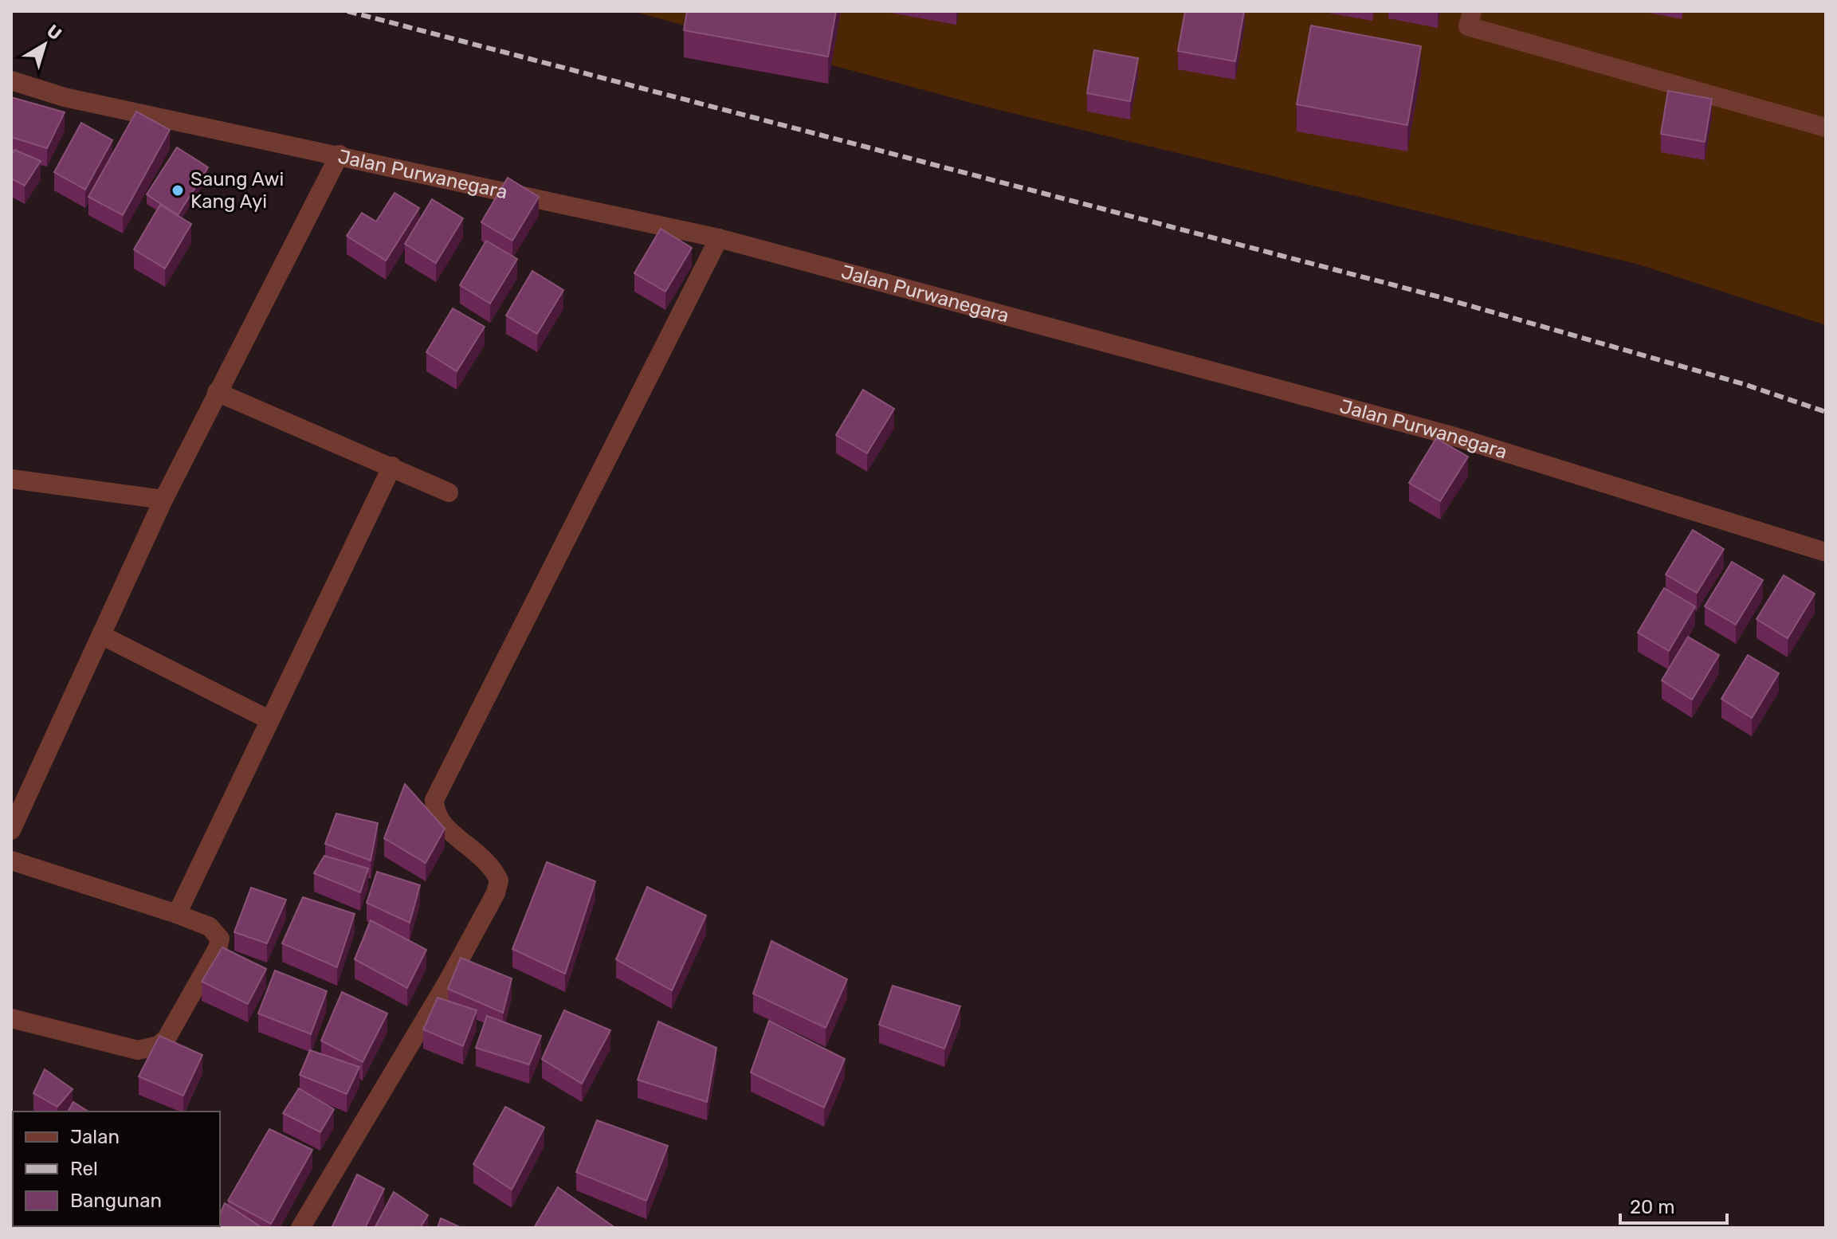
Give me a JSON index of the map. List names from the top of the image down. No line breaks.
{"streets":{"street":["Jalan Purwanegara"]},"places":["Saung Awi Kang Ayi"],"legend":["Jalan","Rel","Bangunan"],"scale_bar":"20 m","north":"top right"}
